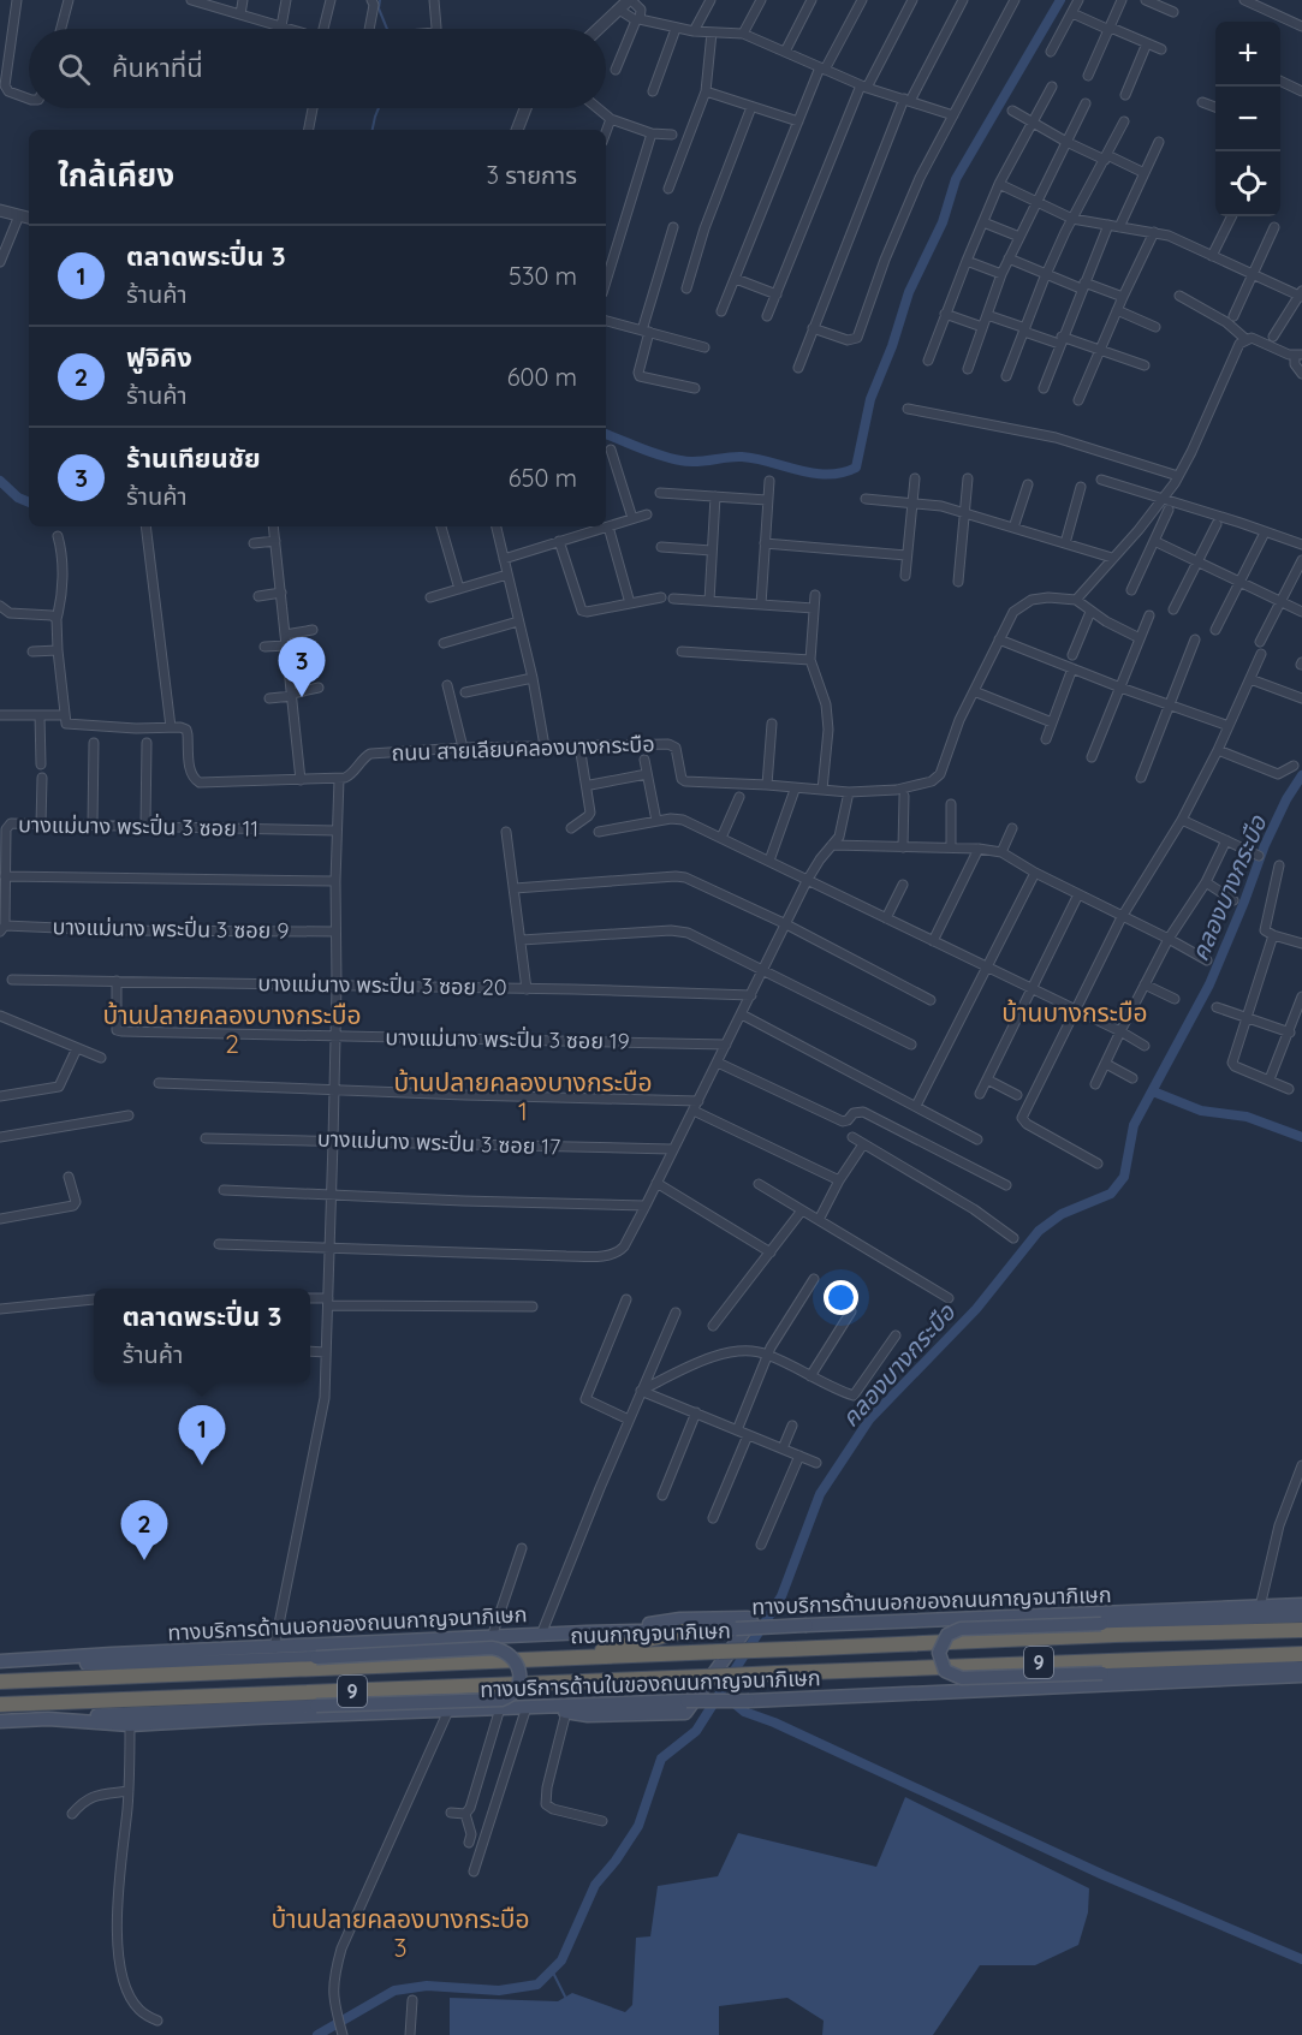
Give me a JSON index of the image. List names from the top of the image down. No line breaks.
{"streets":{"highway":["ถนนกาญจนาภิเษก","9"],"main road":["ทางบริการด้านนอกของถนนกาญจนาภิเษก","ทางบริการด้านในของถนนกาญจนาภิเษก"],"street":["ถนน สายเลียบคลองบางกระบือ","บางแม่นาง พระปิ่น 3 ซอย 11","บางแม่นาง พระปิ่น 3 ซอย 9","บางแม่นาง พระปิ่น 3 ซอย 20","บางแม่นาง พระปิ่น 3 ซอย 19","บางแม่นาง พระปิ่น 3 ซอย 17"]},"crossings":[["บางแม่นาง พระปิ่น 3 ซอย 11","บางแม่นาง พระปิ่น 3 ซอย 9"],["บางแม่นาง พระปิ่น 3 ซอย 20","บางแม่นาง พระปิ่น 3 ซอย 19"]],"districts":["บ้านบางกระบือ","บ้านปลายคลองบางกระบือ 2","บ้านปลายคลองบางกระบือ 1","บ้านปลายคลองบางกระบือ 3"],"water":["คลองบางกระบือ"],"page":{"map_buttons":["+","−"],"search":"ค้นหาที่นี่","heading":["ใกล้เคียง","3 รายการ"],"list":[{"mark":"1","name":"ตลาดพระปิ่น 3","note":"ร้านค้า","value":"530 m"},{"mark":"2","name":"ฟูจิคิง","note":"ร้านค้า","value":"600 m"},{"mark":"3","name":"ร้านเทียนชัย","note":"ร้านค้า","value":"650 m"}],"pins":["3","1","2"],"popup":["ตลาดพระปิ่น 3","ร้านค้า"]}}
